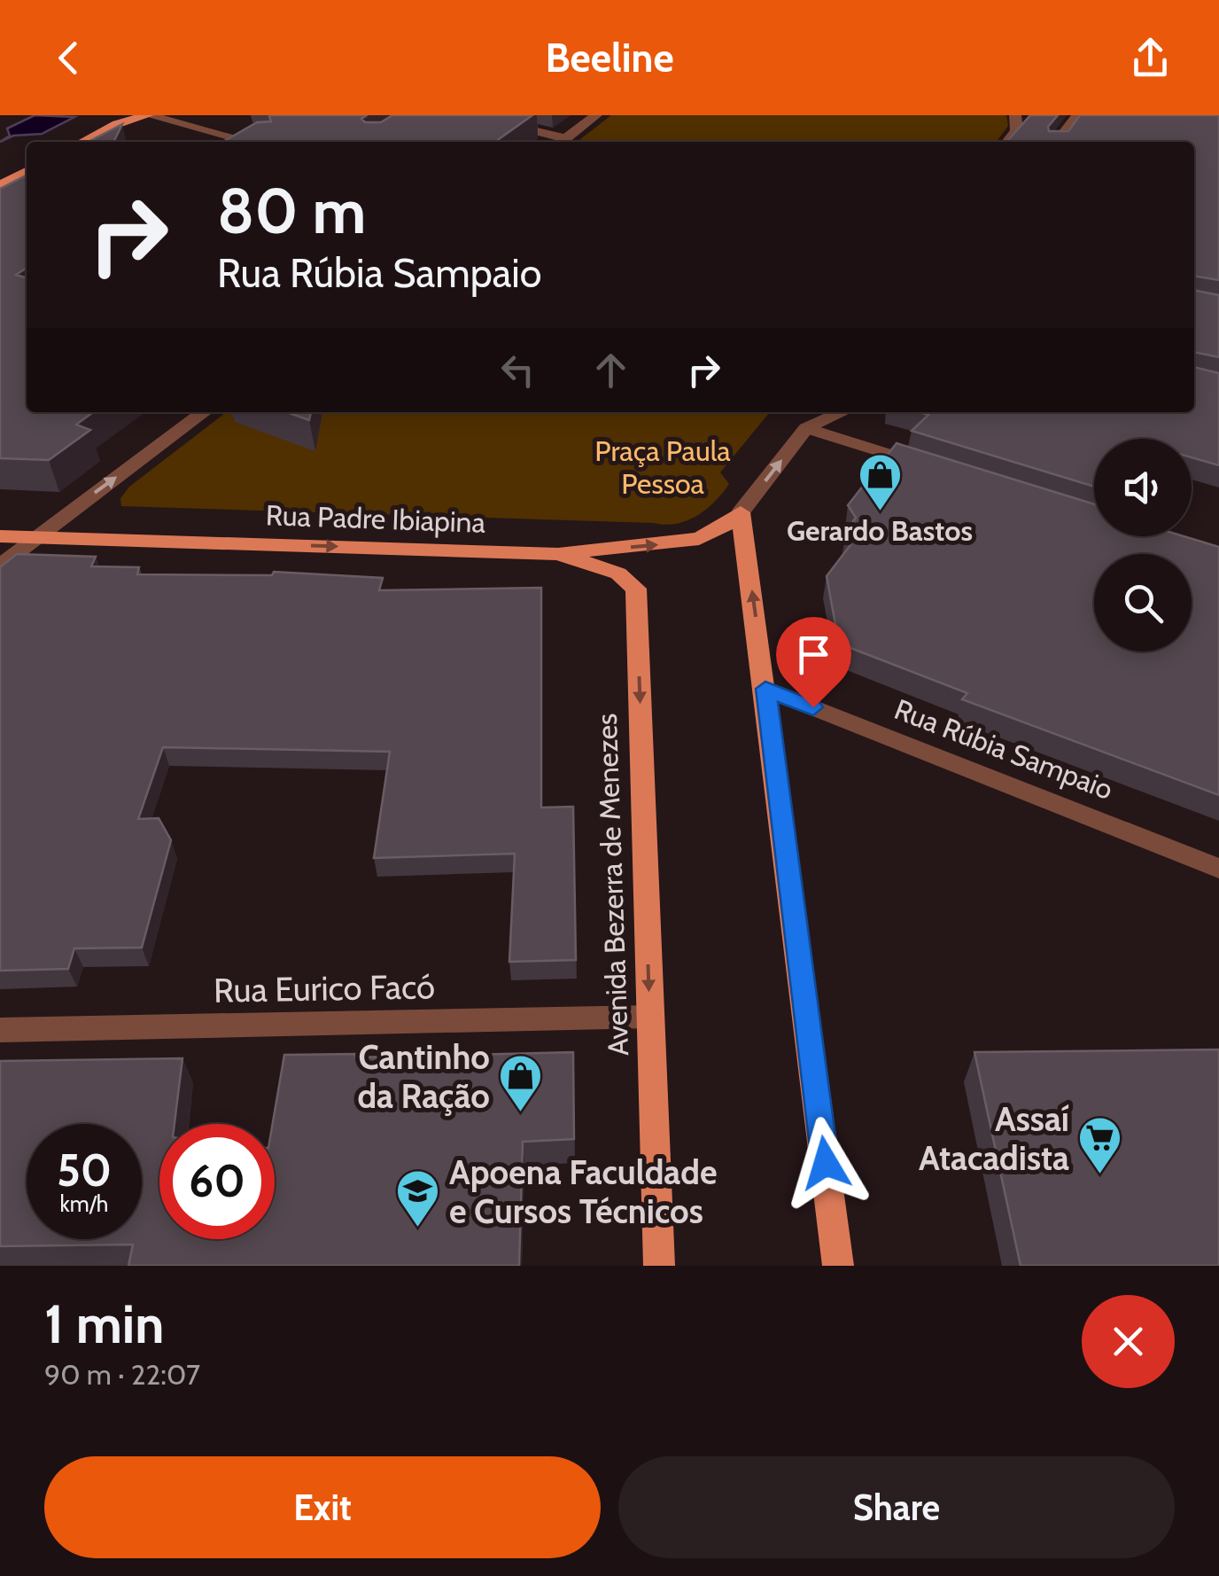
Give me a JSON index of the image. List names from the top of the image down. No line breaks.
{"streets":{"main road":["Rua Padre Ibiapina","Avenida Bezerra de Menezes"],"street":["Rua Rúbia Sampaio","Rua Eurico Facó"]},"crossings":[["Rua Padre Ibiapina","Avenida Bezerra de Menezes"],["Avenida Bezerra de Menezes","Rua Eurico Facó"]],"one_way":["Rua Padre Ibiapina"],"parks":["Praça Paula Pessoa"],"places":{"shop":["Gerardo Bastos","Cantinho da Ração"],"supermarket":["Assaí Atacadista"],"school or university":["Apoena Faculdade e Cursos Técnicos"]},"page":{"header":"Beeline","turn":["80 m","Rua Rúbia Sampaio"],"speed":"50 km/h","limit":"60","heading":["1 min","90 m · 22:07"],"buttons":["Exit","Share"]}}
